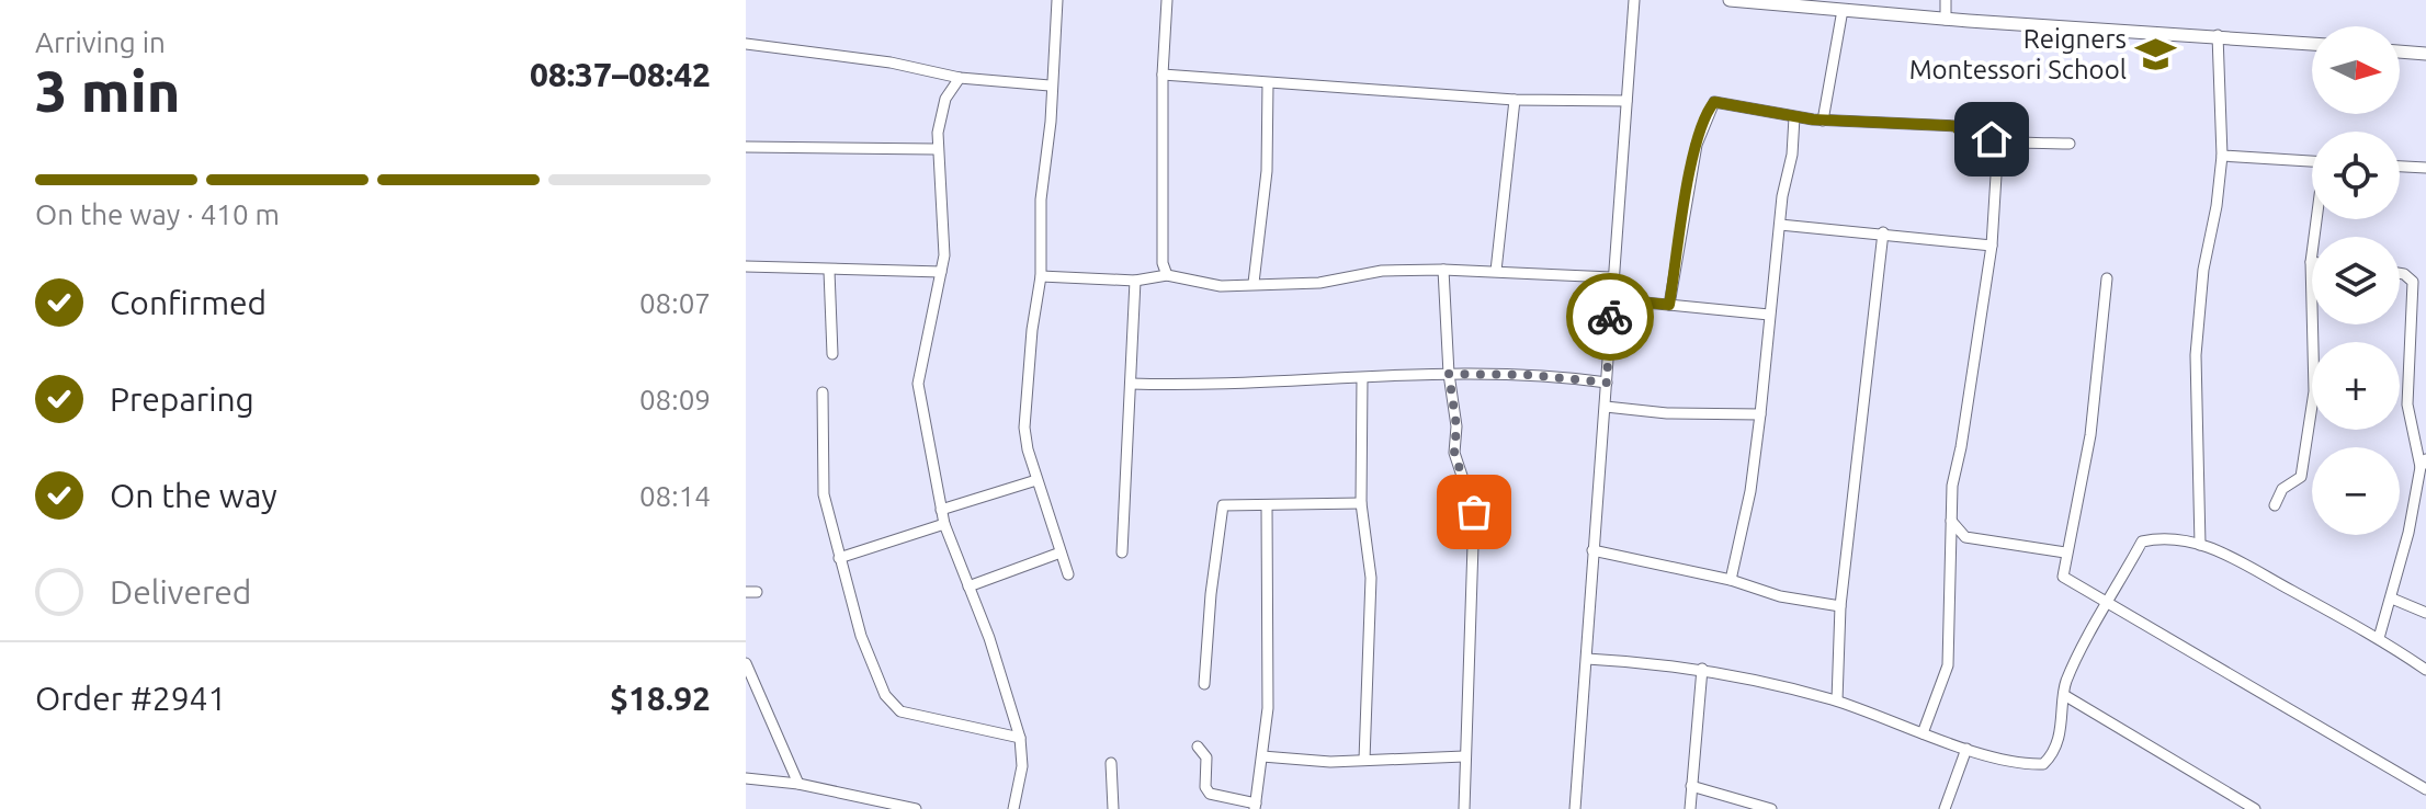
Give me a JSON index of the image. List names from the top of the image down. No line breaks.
{"places":{"school or university":["Reigners Montessori School"]},"north":"right","page":{"heading":["3 min","Arriving in","08:37–08:42"],"panel":["Order #2941","$18.92"],"map_buttons":["+","−"],"bar":"On the way · 410 m","list":[["Confirmed","08:07"],["Preparing","08:09"],["On the way","08:14"],"Delivered"]}}
